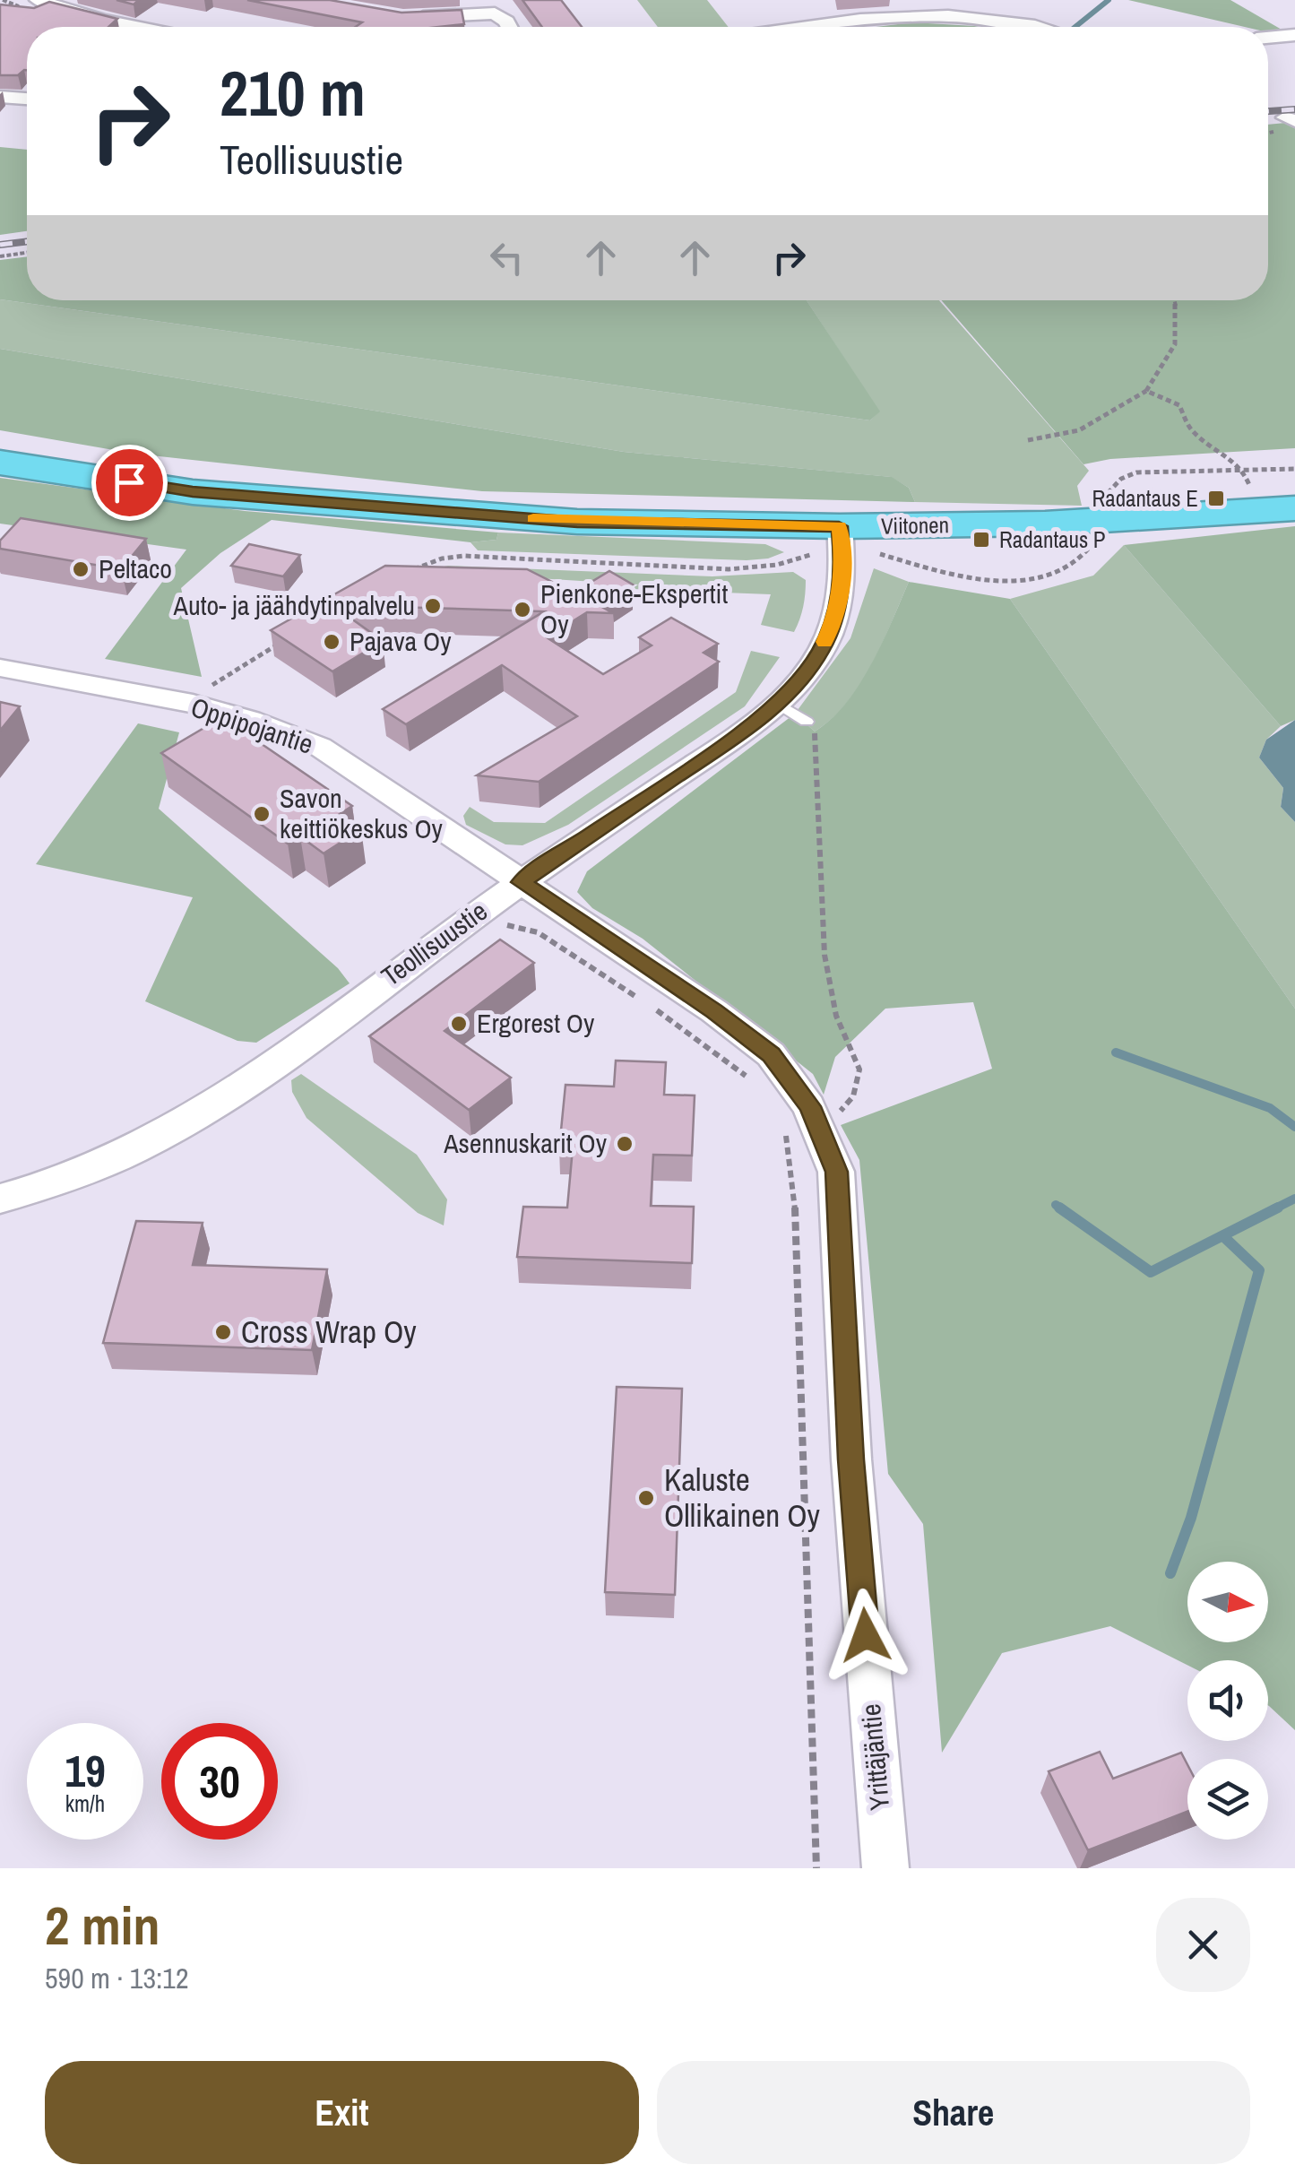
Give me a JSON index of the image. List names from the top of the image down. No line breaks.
{"streets":{"highway":["Viitonen"],"street":["Oppipojantie","Teollisuustie","Yrittäjäntie"]},"crossings":[["Viitonen","Teollisuustie"],["Oppipojantie","Teollisuustie"],["Oppipojantie","Yrittäjäntie"],["Teollisuustie","Yrittäjäntie"]],"places":{"transit":["Radantaus E","Radantaus P"],"other":["Peltaco","Auto- ja jäähdytinpalvelu","Pienkone-Ekspertit Oy","Pajava Oy","Savon keittiökeskus Oy","Ergorest Oy","Asennuskarit Oy","Cross Wrap Oy","Kaluste Ollikainen Oy"]},"north":"right","page":{"turn":["210 m","Teollisuustie"],"speed":"19 km/h","limit":"30","heading":["2 min","590 m · 13:12"],"buttons":["Exit","Share"]}}
